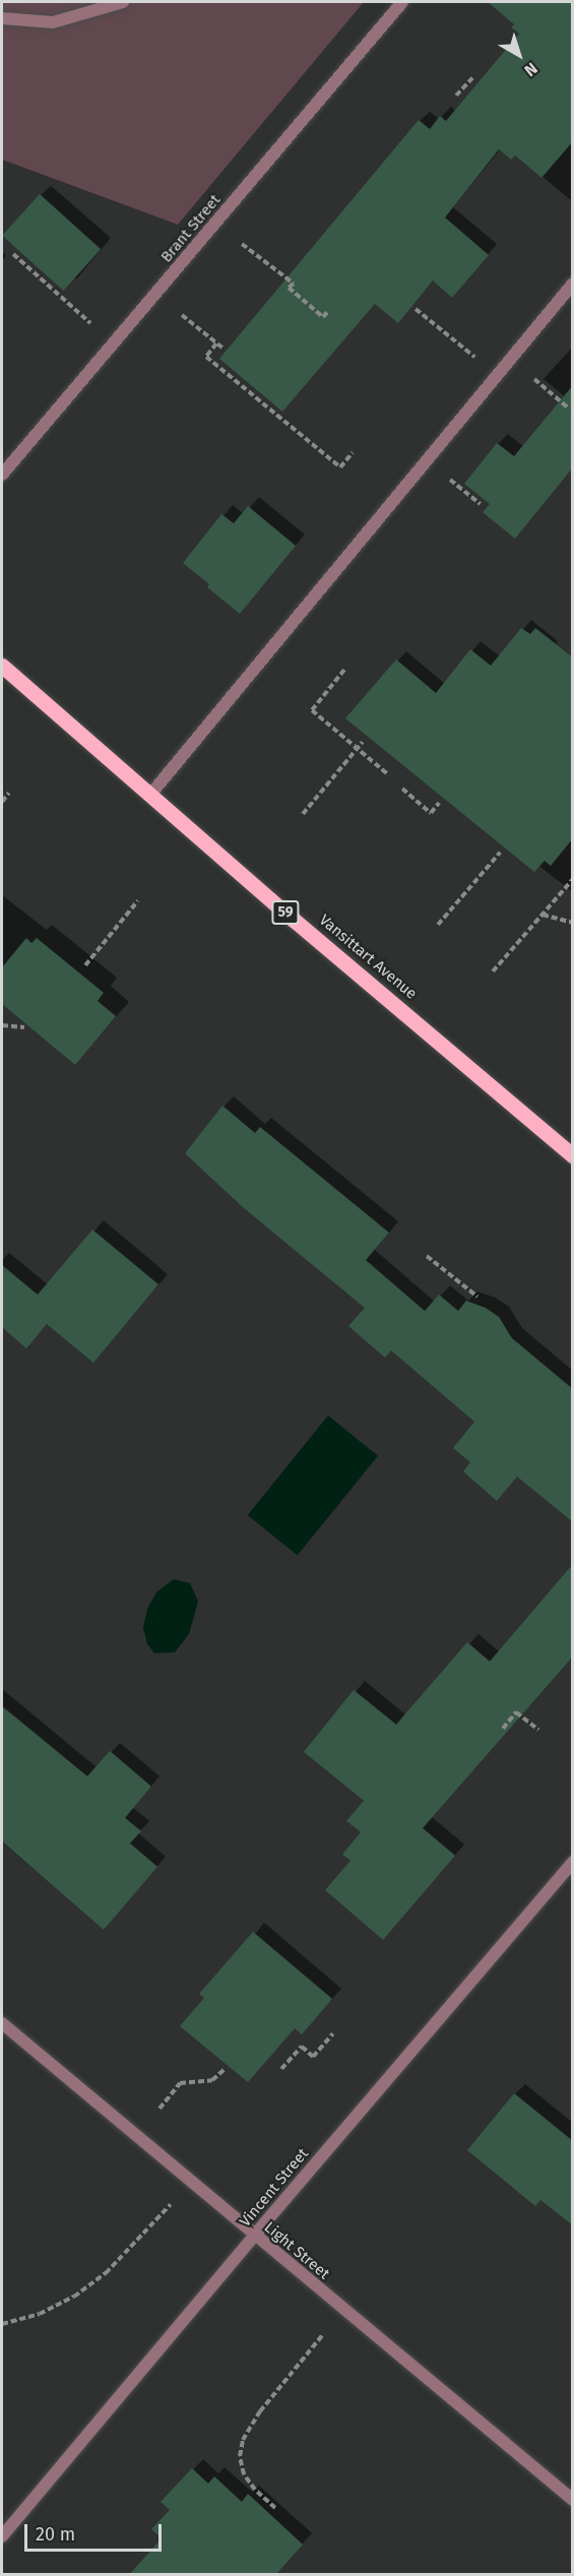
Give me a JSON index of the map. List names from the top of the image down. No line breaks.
{"streets":{"main road":["59","Vansittart Avenue"],"street":["Brant Street","Vincent Street","Light Street"]},"crossings":[["Vincent Street","Light Street"]],"scale_bar":"20 m","north":"bottom right"}
